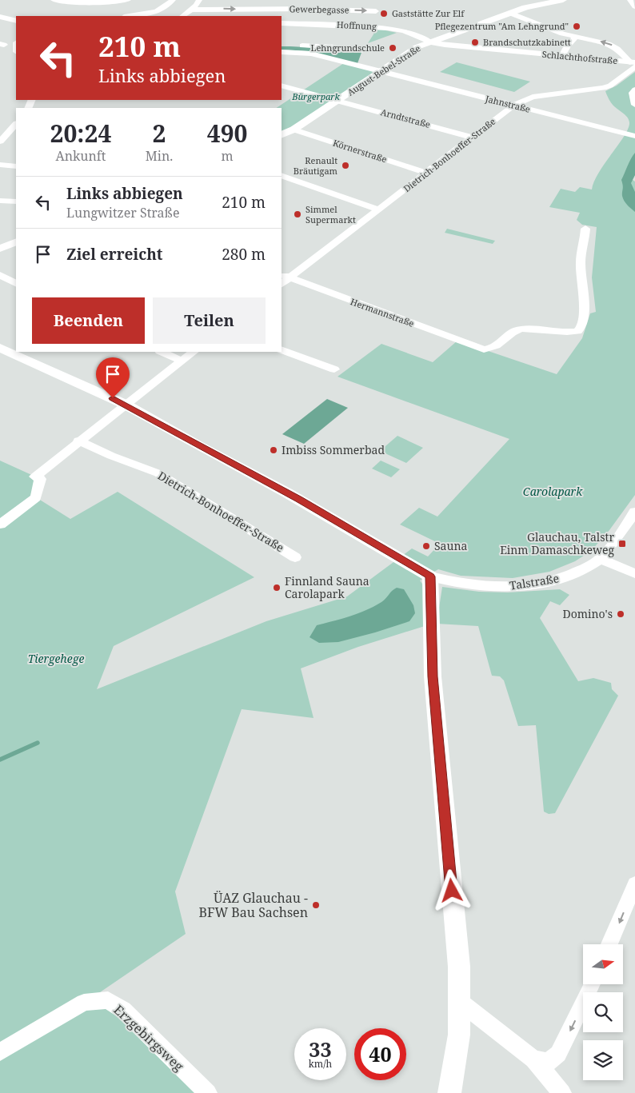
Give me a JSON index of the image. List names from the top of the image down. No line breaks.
{"streets":{"street":["Gewerbegasse","Hoffnung","Schlachthofstraße","August-Bebel-Straße","Jahnstraße","Arndtstraße","Körnerstraße","Dietrich-Bonhoeffer-Straße","Hermannstraße","Talstraße","Erzgebirgsweg"]},"crossings":[["Gewerbegasse","Hoffnung"],["Hoffnung","Schlachthofstraße"],["Hoffnung","August-Bebel-Straße"],["Schlachthofstraße","August-Bebel-Straße"],["Schlachthofstraße","Dietrich-Bonhoeffer-Straße"],["August-Bebel-Straße","Jahnstraße"],["August-Bebel-Straße","Arndtstraße"],["August-Bebel-Straße","Körnerstraße"],["Jahnstraße","Dietrich-Bonhoeffer-Straße"],["Arndtstraße","Dietrich-Bonhoeffer-Straße"],["Körnerstraße","Dietrich-Bonhoeffer-Straße"],["Dietrich-Bonhoeffer-Straße","Hermannstraße"]],"one_way":["Gewerbegasse"],"parks":["Bürgerpark","Carolapark","Tiergehege"],"places":{"other":["Gaststätte Zur Elf","Pflegezentrum \"Am Lehngrund\"","Brandschutzkabinett","Lehngrundschule","Renault Bräutigam","Simmel Supermarkt","Imbiss Sommerbad","Sauna","Finnland Sauna Carolapark","Domino's","ÜAZ Glauchau - BFW Bau Sachsen"],"transit":["Glauchau, Talstr Einm Damaschkeweg"]},"north":"right","page":{"turn":["210 m","Links abbiegen"],"eta":["20:24","Ankunft","2","Min.","490","m"],"list":[{"name":"Links abbiegen","note":"Lungwitzer Straße","value":"210 m"},{"name":"Ziel erreicht","value":"280 m"}],"buttons":["Beenden","Teilen"],"speed":"33 km/h","limit":"40"}}
